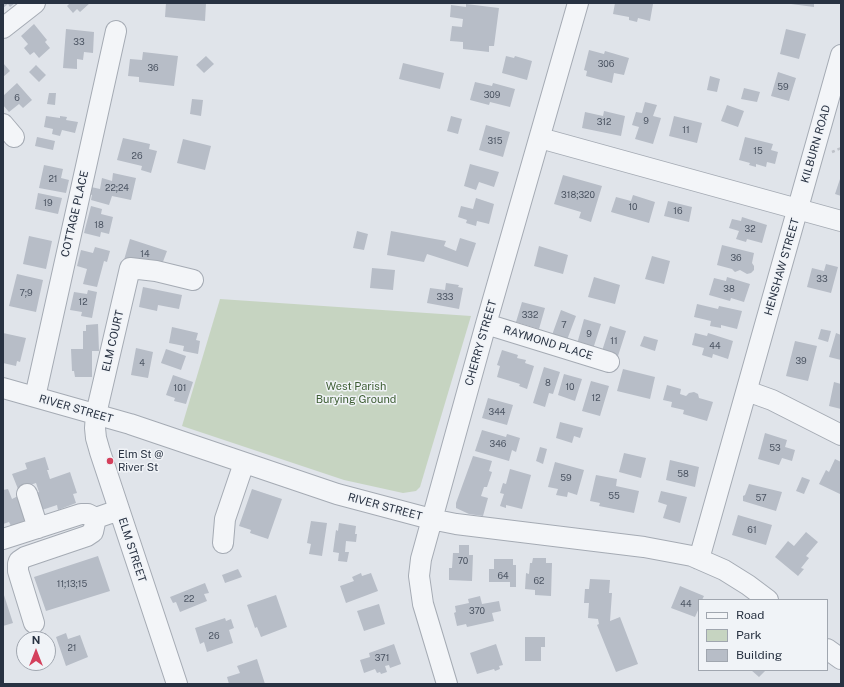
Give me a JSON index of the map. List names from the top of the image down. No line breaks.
{"streets":{"street":["KILBURN ROAD","COTTAGE PLACE","HENSHAW STREET","ELM COURT","CHERRY STREET","RAYMOND PLACE","RIVER STREET","ELM STREET"]},"crossings":[["KILBURN ROAD","HENSHAW STREET"],["COTTAGE PLACE","RIVER STREET"],["HENSHAW STREET","CHERRY STREET"],["HENSHAW STREET","RIVER STREET"],["ELM COURT","RIVER STREET"],["ELM COURT","ELM STREET"],["CHERRY STREET","RAYMOND PLACE"],["CHERRY STREET","RIVER STREET"],["RIVER STREET","ELM STREET"]],"parks":["West Parish Burying Ground"],"places":["Elm St @ River St"],"house_numbers":["33","306","36","59","309","6","9","312","11","315","15","26","21","22;24","318;320","19","10","16","18","32","14","36","33","38","7;9","333","12","332","7","9","11","44","39","4","8","10","101","12","344","346","53","58","59","55","57","61","70","64","62","11;13;15","22","44","370","26","21","371"],"legend":["Road","Park","Building"],"north":"top"}
